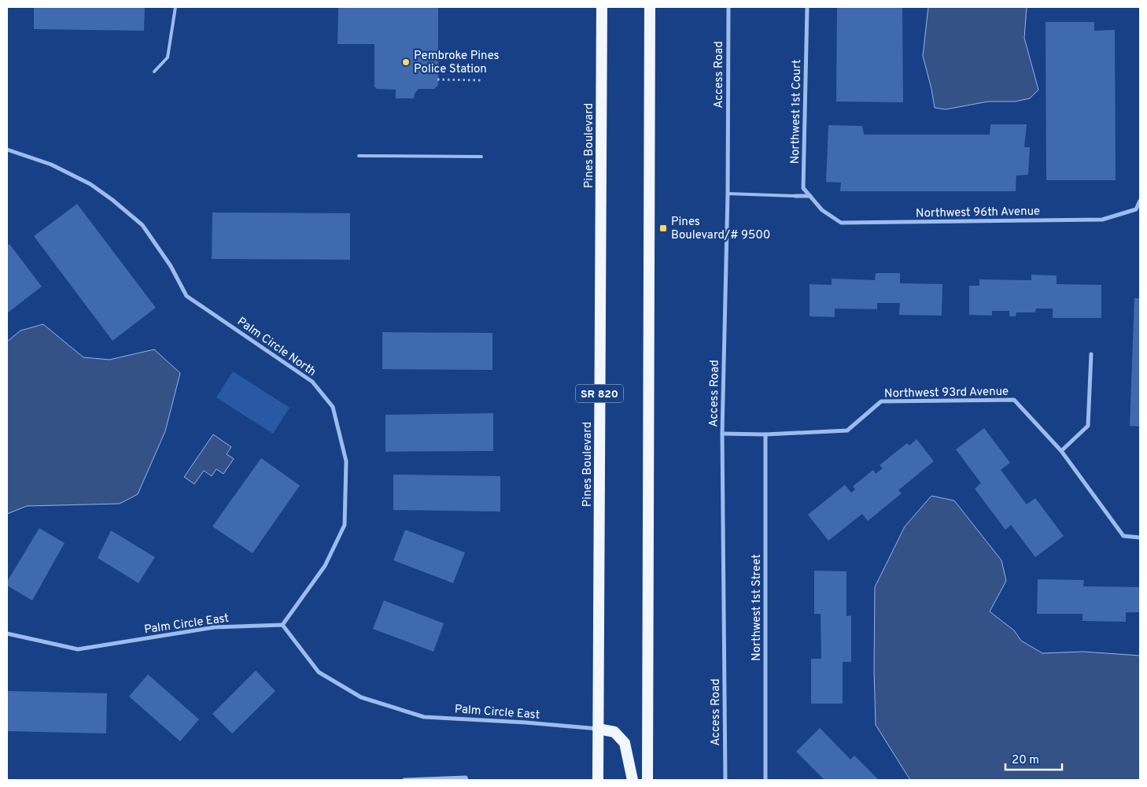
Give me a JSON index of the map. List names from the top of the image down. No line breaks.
{"streets":{"highway":["Pines Boulevard","SR 820"],"street":["Access Road","Northwest 1st Court","Northwest 96th Avenue","Palm Circle North","Northwest 93rd Avenue","Northwest 1st Street","Palm Circle East"]},"crossings":[["Access Road","Northwest 93rd Avenue"],["Northwest 1st Court","Northwest 96th Avenue"],["Pines Boulevard","Palm Circle East"],["Palm Circle North","Palm Circle East"],["Northwest 93rd Avenue","Northwest 1st Street"]],"places":{"other":["Pembroke Pines Police Station"],"transit":["Pines Boulevard/# 9500"]},"scale_bar":"20 m"}
